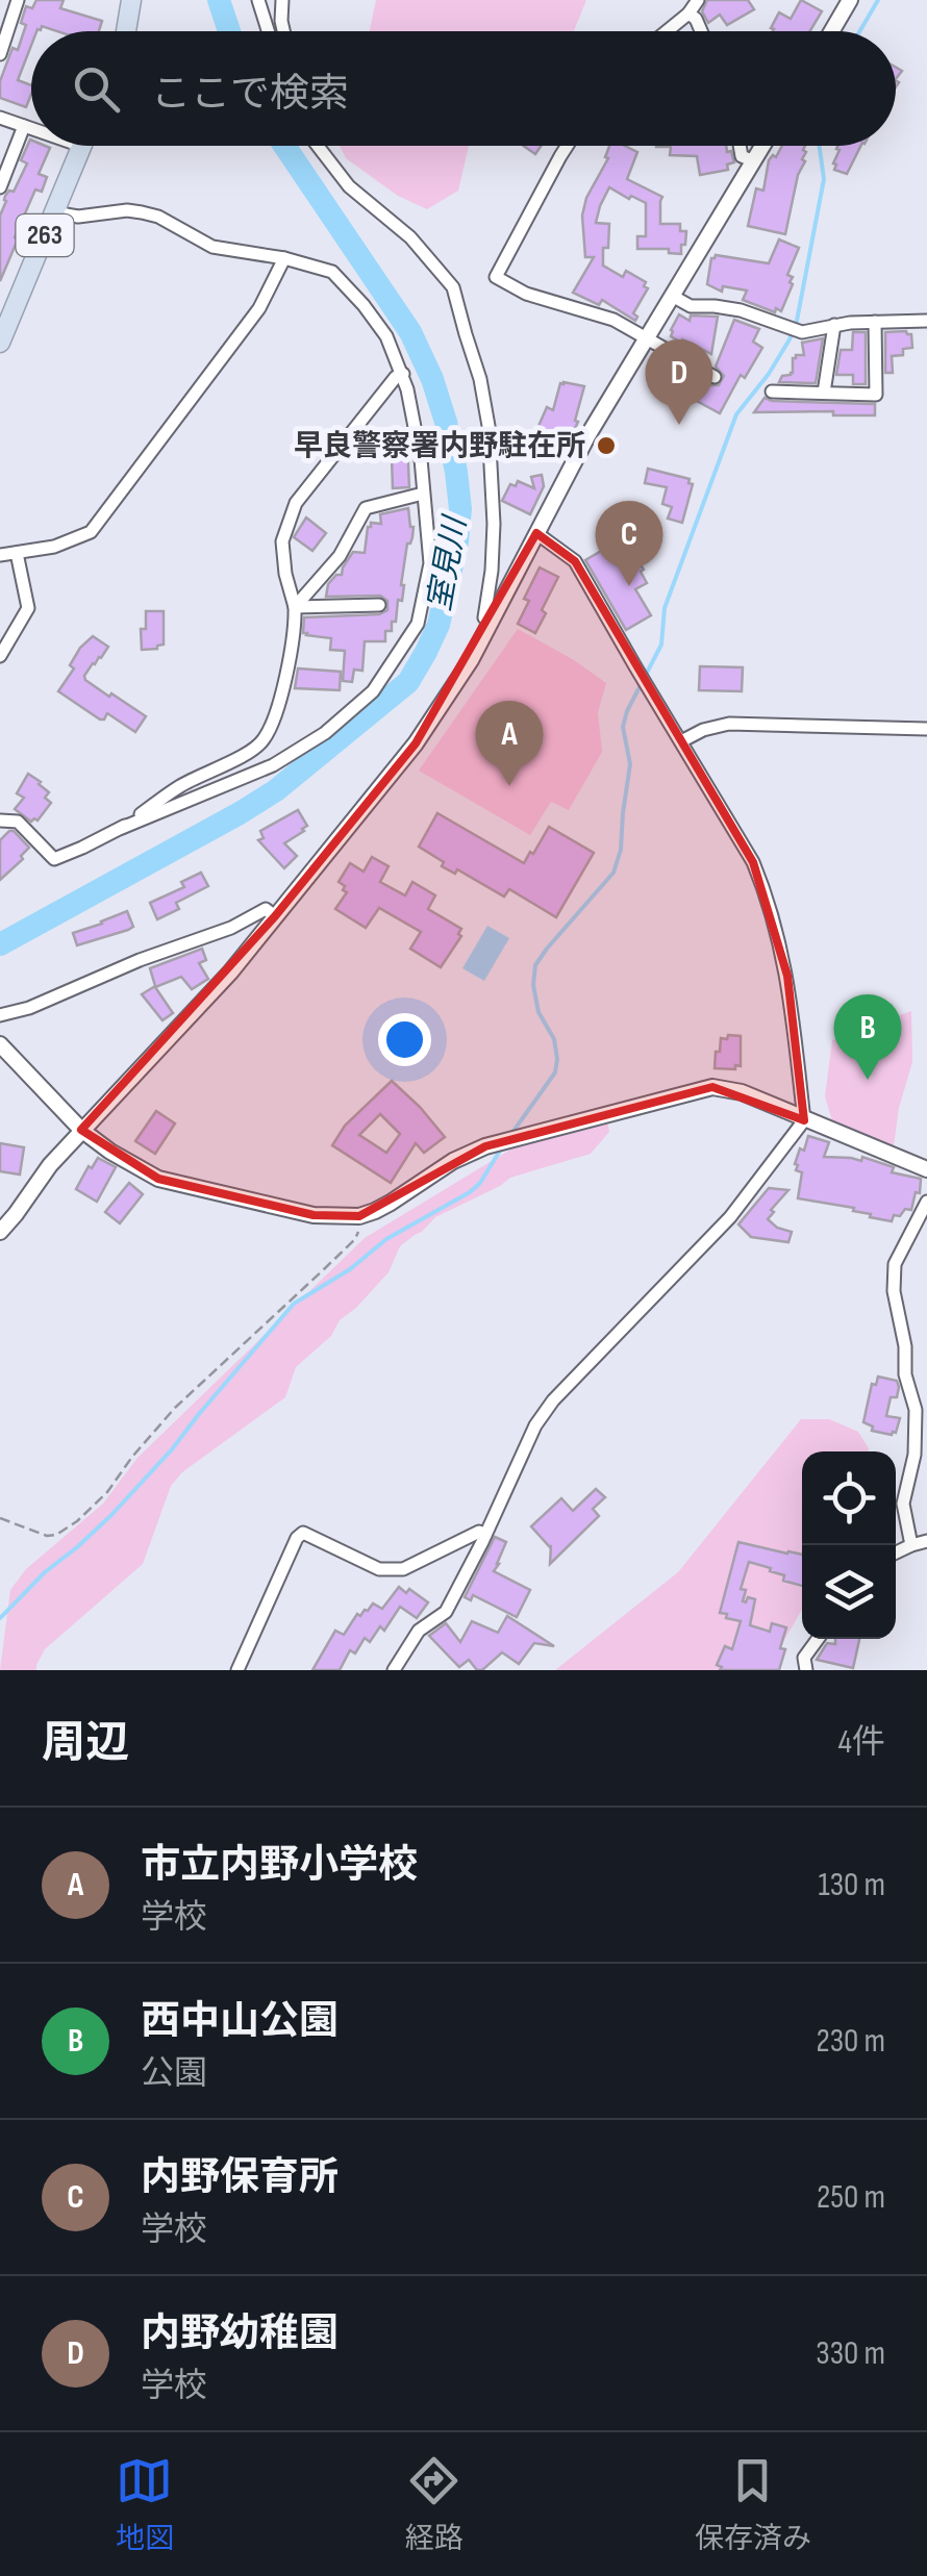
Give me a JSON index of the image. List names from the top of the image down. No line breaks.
{"streets":{"highway":["263"]},"water":["室見川"],"places":["早良警察署内野駐在所"],"page":{"search":"ここで検索","pins":["D","C","A","B"],"heading":["周辺","4件"],"list":[{"mark":"A","name":"市立内野小学校","note":"学校","value":"130 m"},{"mark":"B","name":"西中山公園","note":"公園","value":"230 m"},{"mark":"C","name":"内野保育所","note":"学校","value":"250 m"},{"mark":"D","name":"内野幼稚園","note":"学校","value":"330 m"}],"nav":["地図","経路","保存済み"]}}
